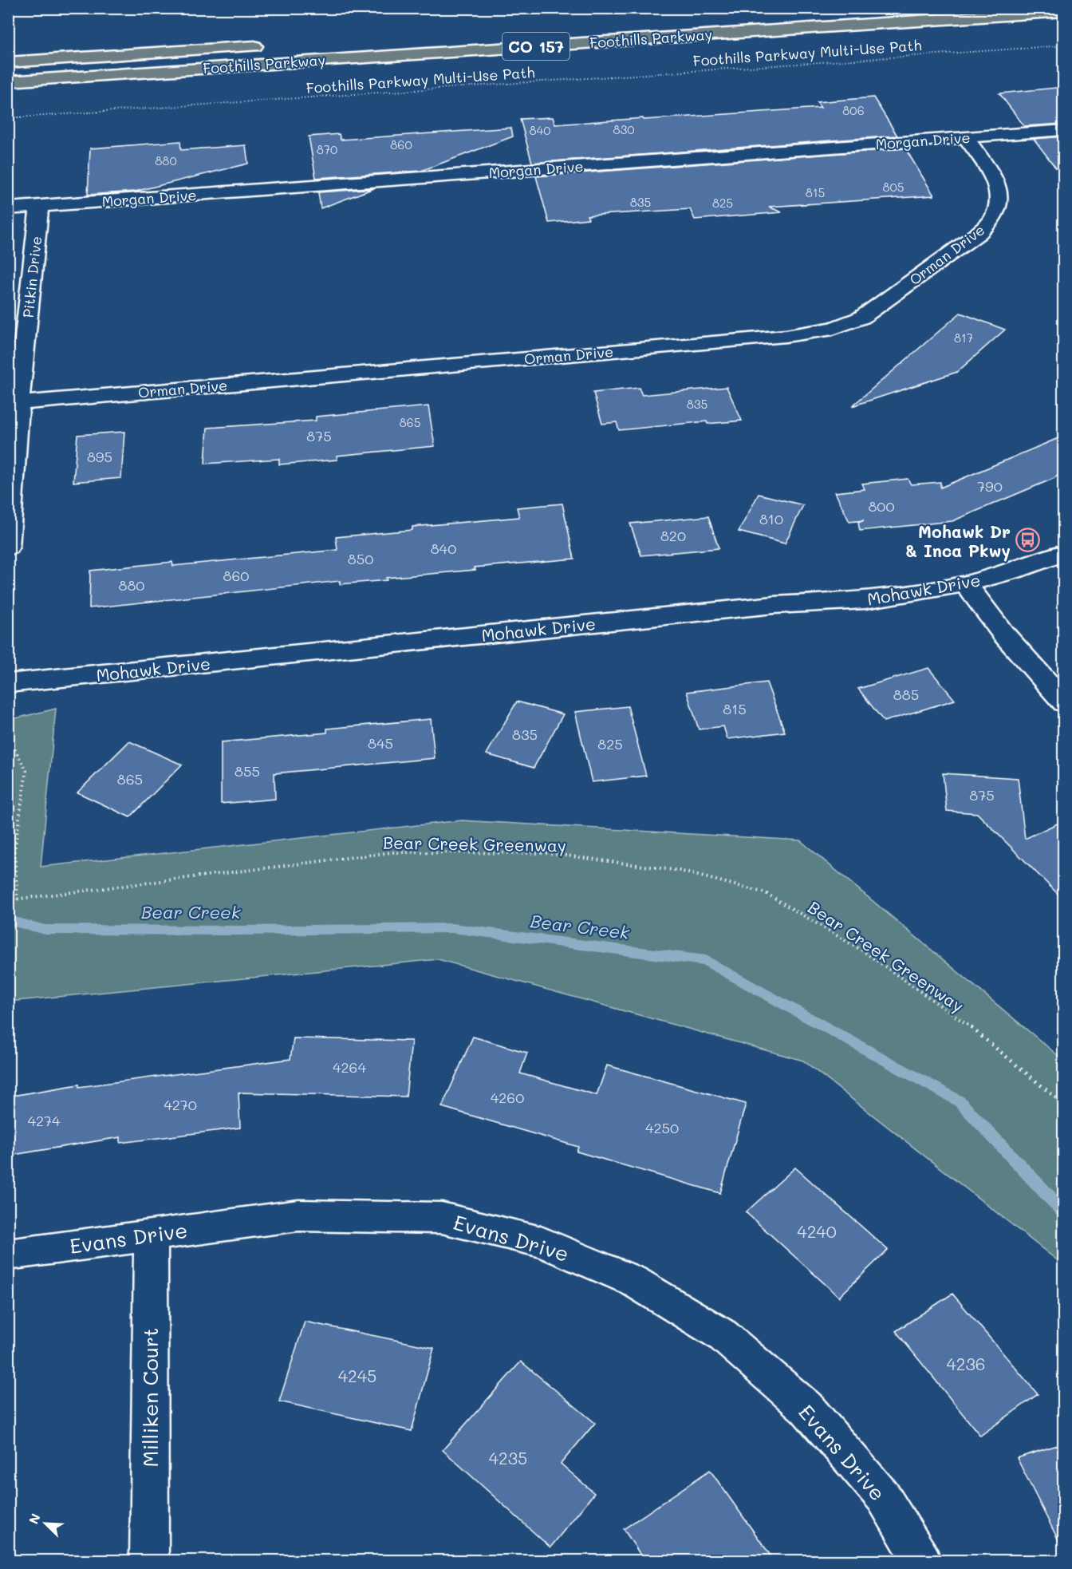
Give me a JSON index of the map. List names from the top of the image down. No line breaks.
{"streets":{"highway":["Foothills Parkway","CO 157"],"street":["Morgan Drive","Orman Drive","Pitkin Drive","Mohawk Drive","Evans Drive","Milliken Court"],"path":["Foothills Parkway Multi-Use Path","Bear Creek Greenway"]},"crossings":[["Morgan Drive","Orman Drive"],["Morgan Drive","Pitkin Drive"],["Orman Drive","Pitkin Drive"],["Evans Drive","Milliken Court"]],"water":["Bear Creek"],"places":{"bus stop":["Mohawk Dr & Inca Pkwy"]},"house_numbers":["806","830","840","860","870","880","805","815","835","825","817","835","865","875","895","790","800","810","820","840","850","860","880","885","815","835","845","825","855","865","875","4264","4260","4270","4274","4250","4240","4236","4245","4235"],"north":"top left"}
